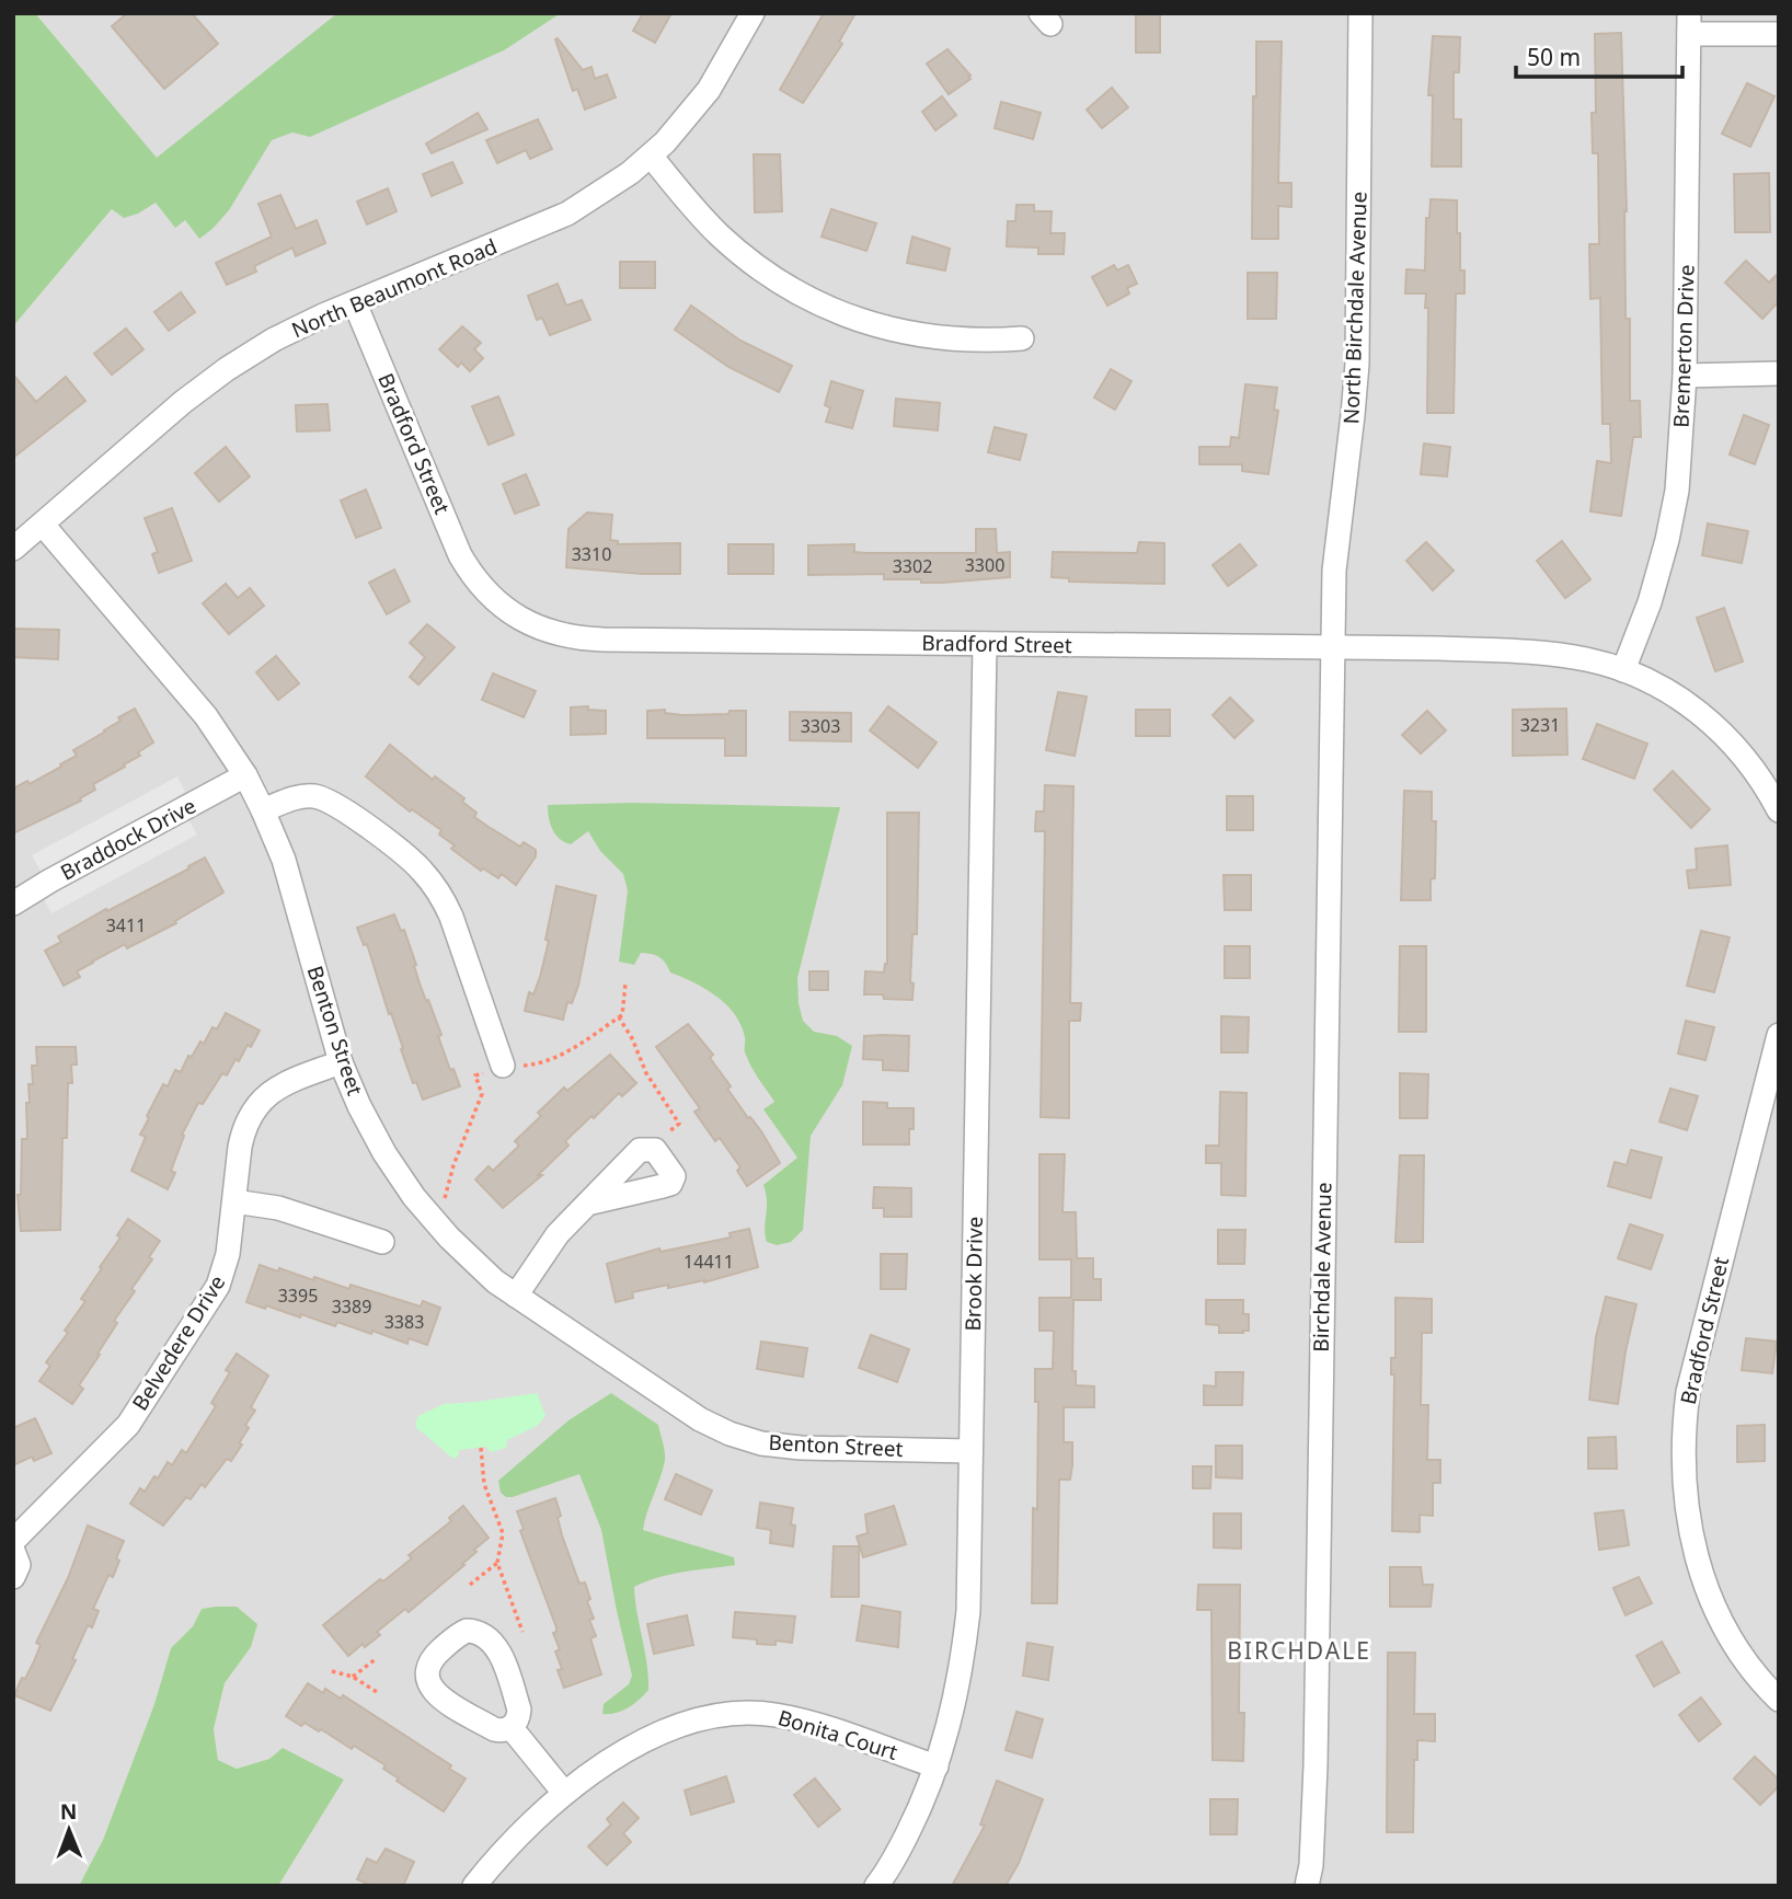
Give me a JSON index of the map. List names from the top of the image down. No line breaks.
{"streets":{"street":["North Beaumont Road","North Birchdale Avenue","Bremerton Drive","Bradford Street","Braddock Drive","Benton Street","Birchdale Avenue","Brook Drive","Belvedere Drive","Bonita Court"]},"crossings":[["North Beaumont Road","Bradford Street"],["North Beaumont Road","Benton Street"],["North Birchdale Avenue","Bradford Street"],["North Birchdale Avenue","Birchdale Avenue"],["Bremerton Drive","Bradford Street"],["Bradford Street","Birchdale Avenue"],["Bradford Street","Brook Drive"],["Braddock Drive","Benton Street"],["Benton Street","Brook Drive"],["Benton Street","Belvedere Drive"],["Brook Drive","Bonita Court"]],"districts":["BIRCHDALE"],"house_numbers":["3310","3300","3302","3231","3303","3411","14411","3395","3389","3383"],"scale_bar":"50 m","north":"top"}
